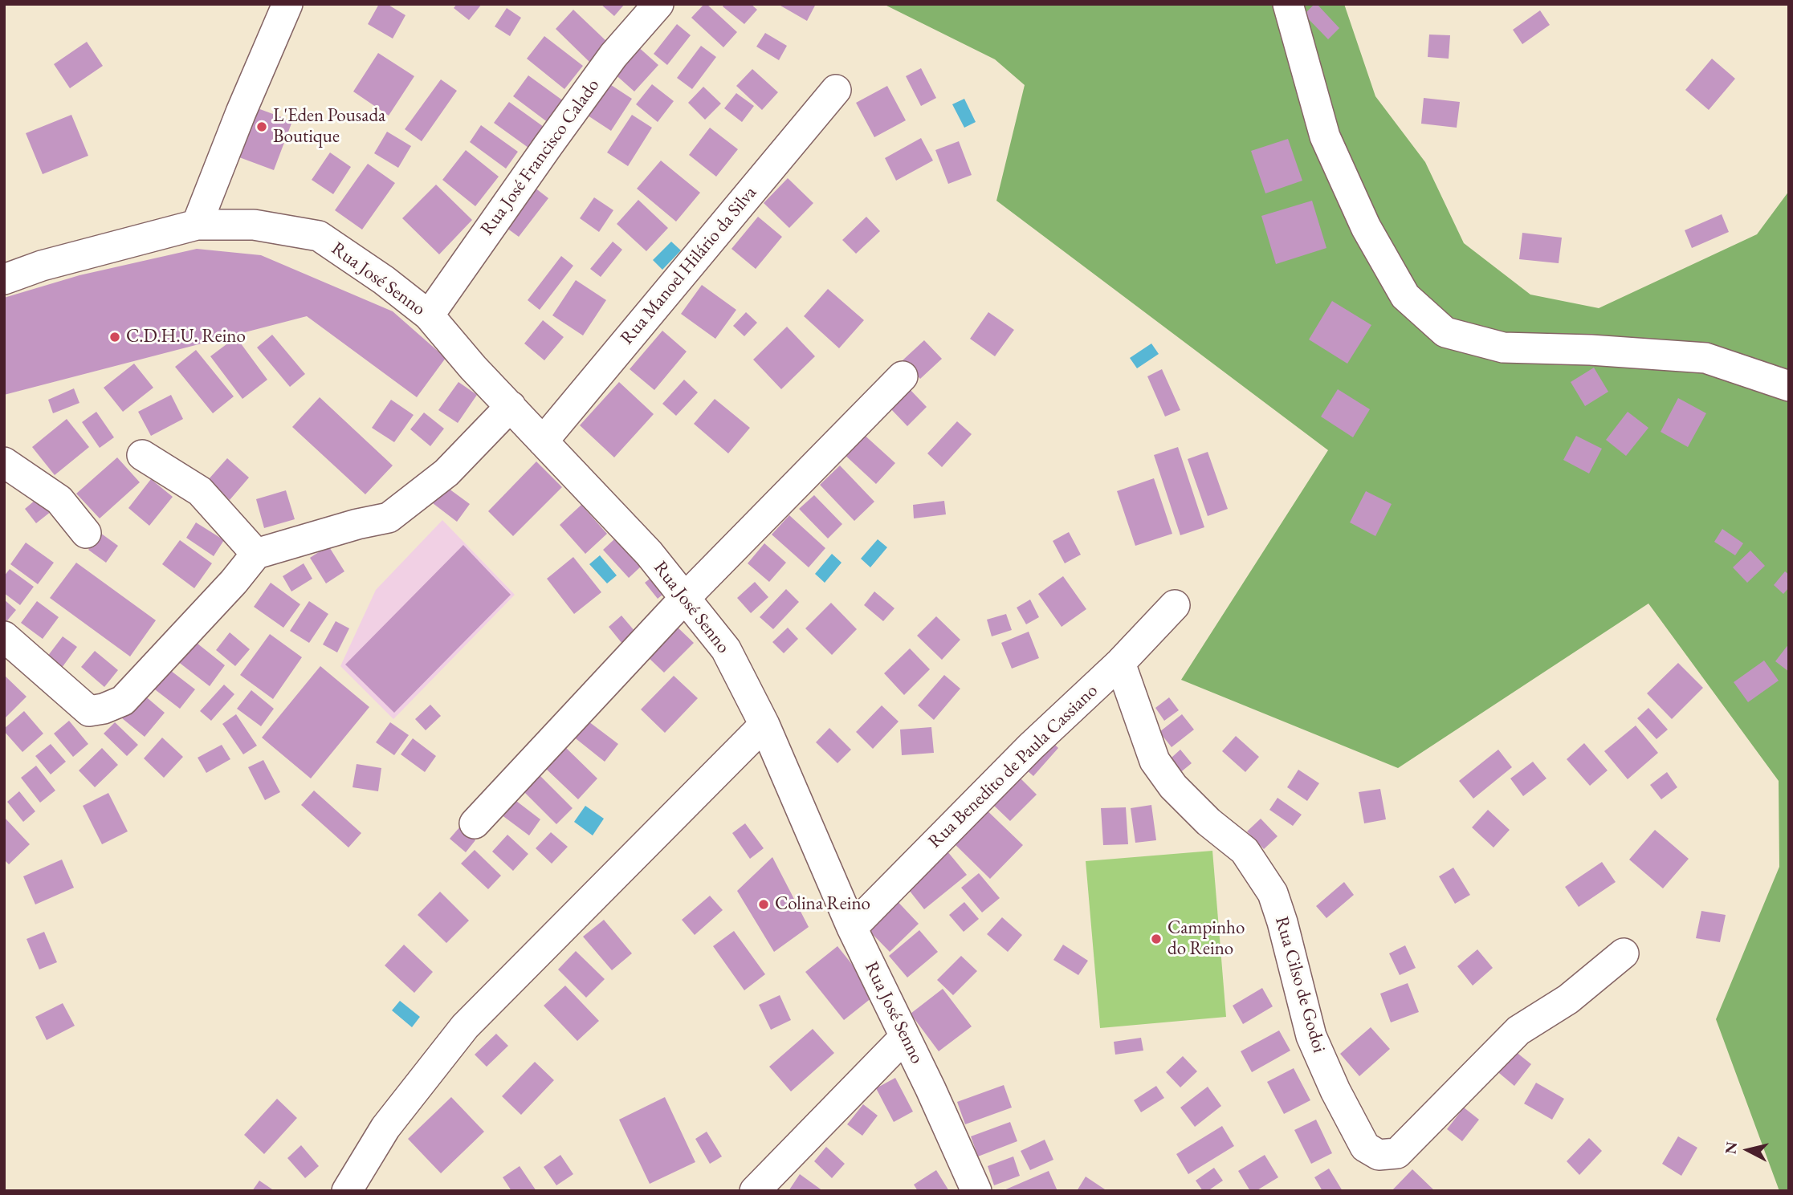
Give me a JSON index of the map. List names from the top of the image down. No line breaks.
{"streets":{"street":["Rua José Francisco Calado","Rua Manoel Hilário da Silva","Rua José Senno","Rua Benedito de Paula Cassiano","Rua Cilso de Godoi"]},"crossings":[["Rua José Francisco Calado","Rua José Senno"],["Rua Manoel Hilário da Silva","Rua José Senno"],["Rua José Senno","Rua Benedito de Paula Cassiano"],["Rua Benedito de Paula Cassiano","Rua Cilso de Godoi"]],"places":["L'Eden Pousada Boutique","C.D.H.U. Reino","Colina Reino","Campinho do Reino"],"north":"left"}
